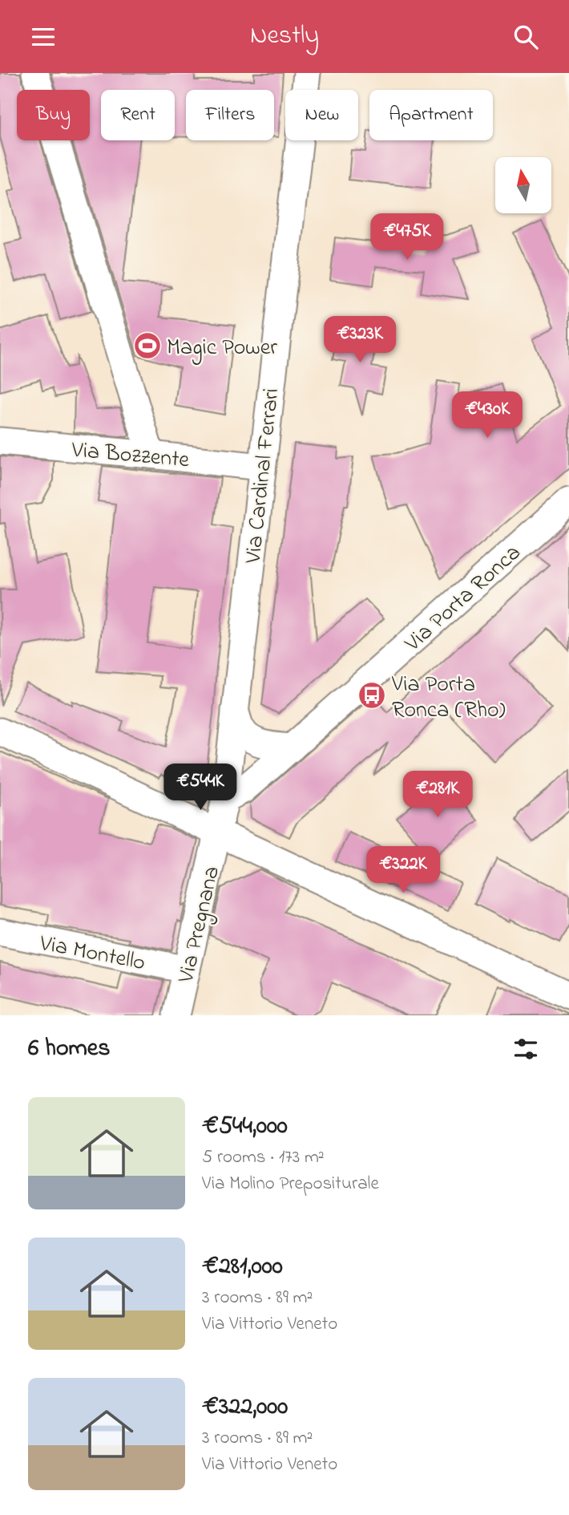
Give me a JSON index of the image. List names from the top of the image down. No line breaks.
{"streets":{"street":["Via Bozzente","Via Cardinal Ferrari","Via Porta Ronca","Via Pregnana","Via Montello"]},"crossings":[["Via Bozzente","Via Cardinal Ferrari"],["Via Cardinal Ferrari","Via Porta Ronca"],["Via Cardinal Ferrari","Via Pregnana"],["Via Pregnana","Via Montello"]],"places":{"sports":["Magic Power"],"bus stop":["Via Porta Ronca (Rho)"]},"north":"top","page":{"header":"Nestly","chip":["Buy","Rent","Filters","New","Apartment"],"price":["€475K","€323K","€430K","€544K","€281K","€322K"],"heading":"6 homes","list":[{"name":"€544,000","note":"5 rooms · 173 m² · Via Molino Prepositurale"},{"name":"€281,000","note":"3 rooms · 89 m² · Via Vittorio Veneto"},{"name":"€322,000","note":"3 rooms · 89 m² · Via Vittorio Veneto"}]}}
